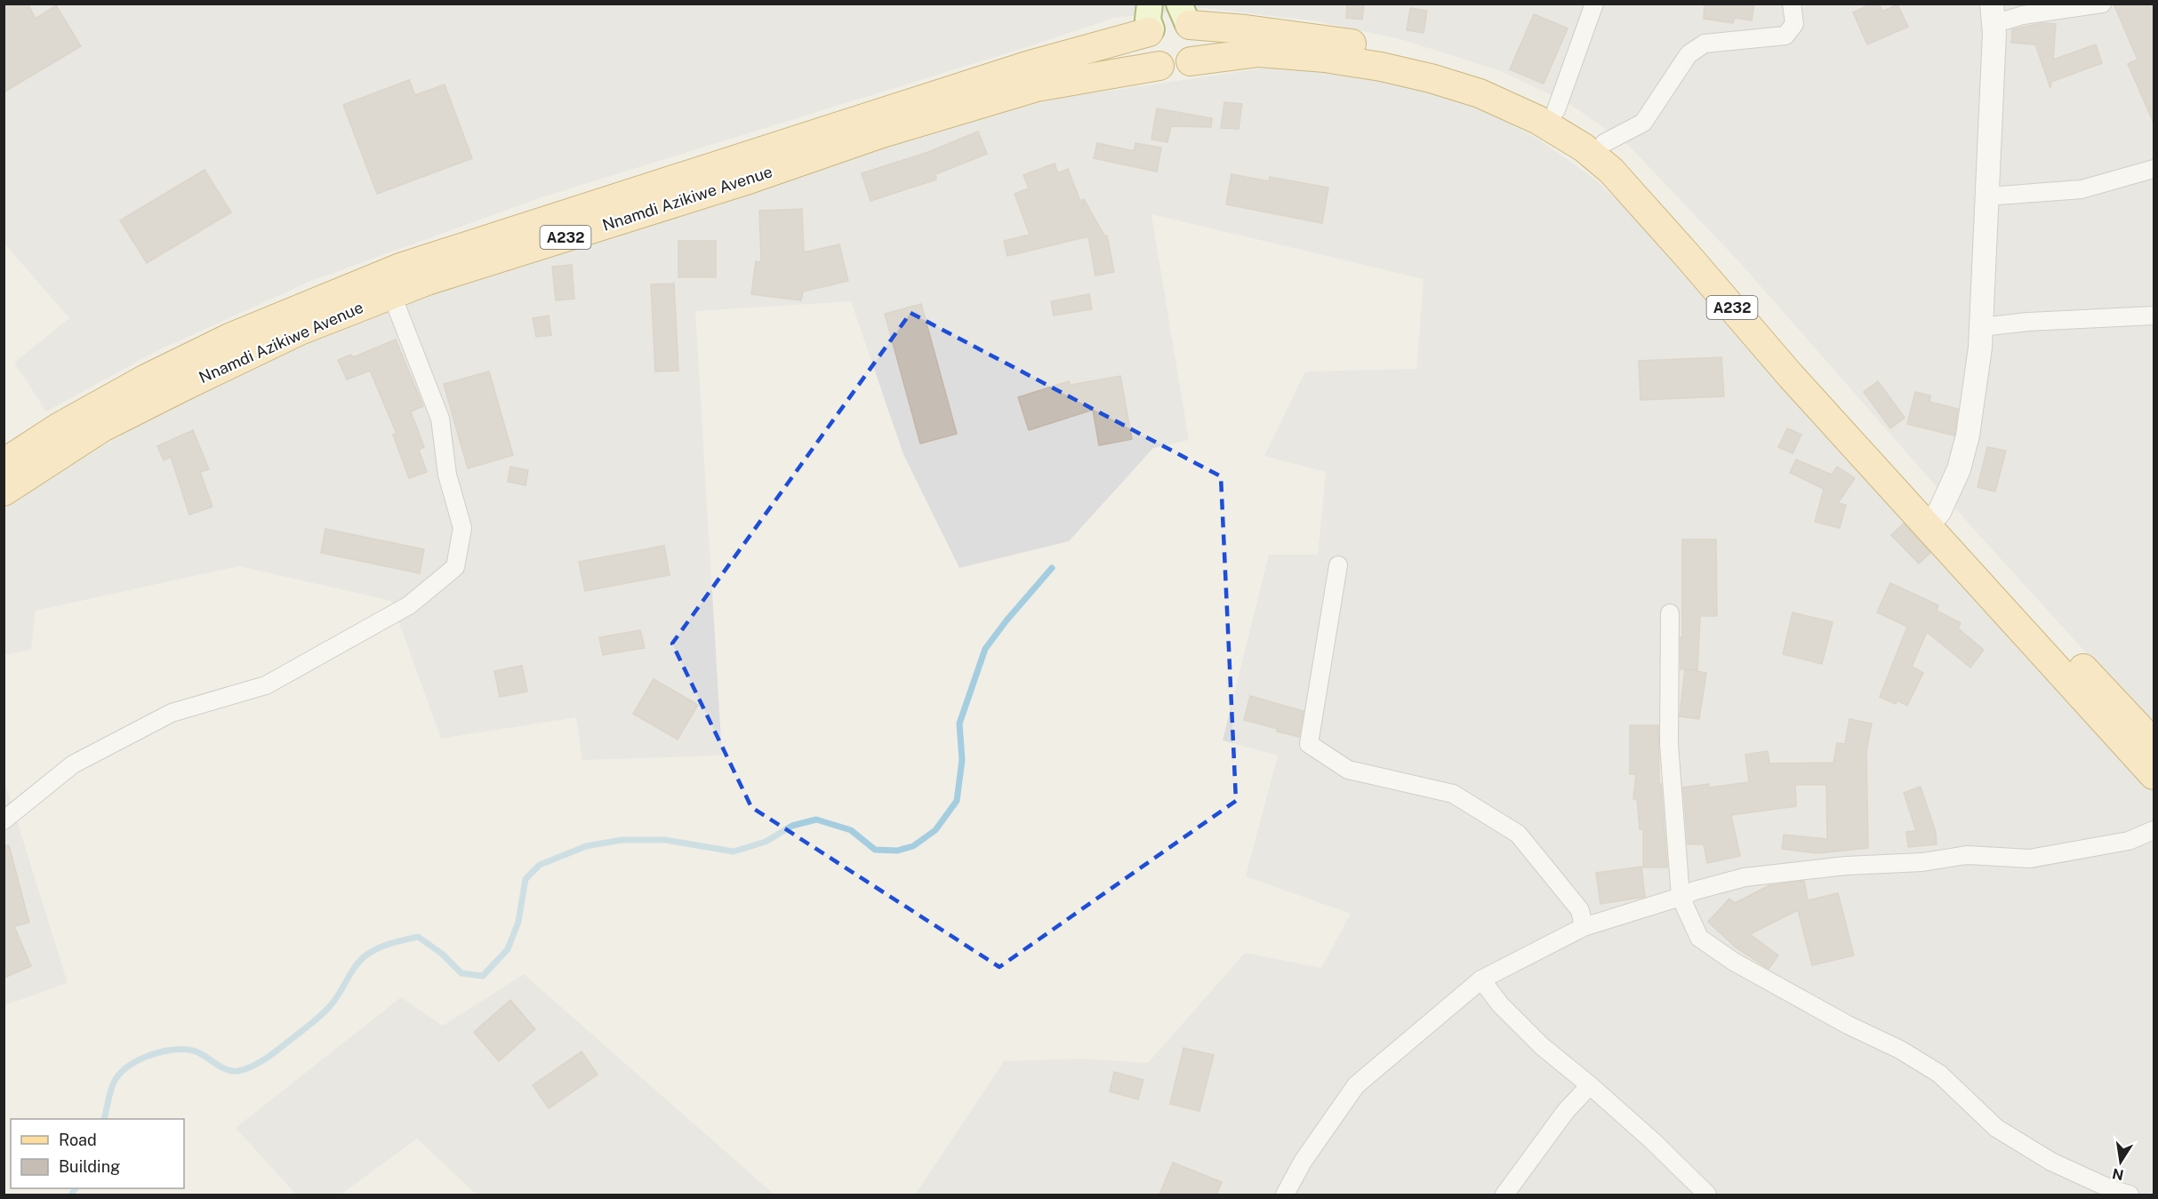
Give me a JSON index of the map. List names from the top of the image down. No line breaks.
{"streets":{"main road":["Nnamdi Azikiwe Avenue","A232"]},"crossings":[["Nnamdi Azikiwe Avenue","A232"]],"legend":["Road","Building"],"north":"bottom"}
